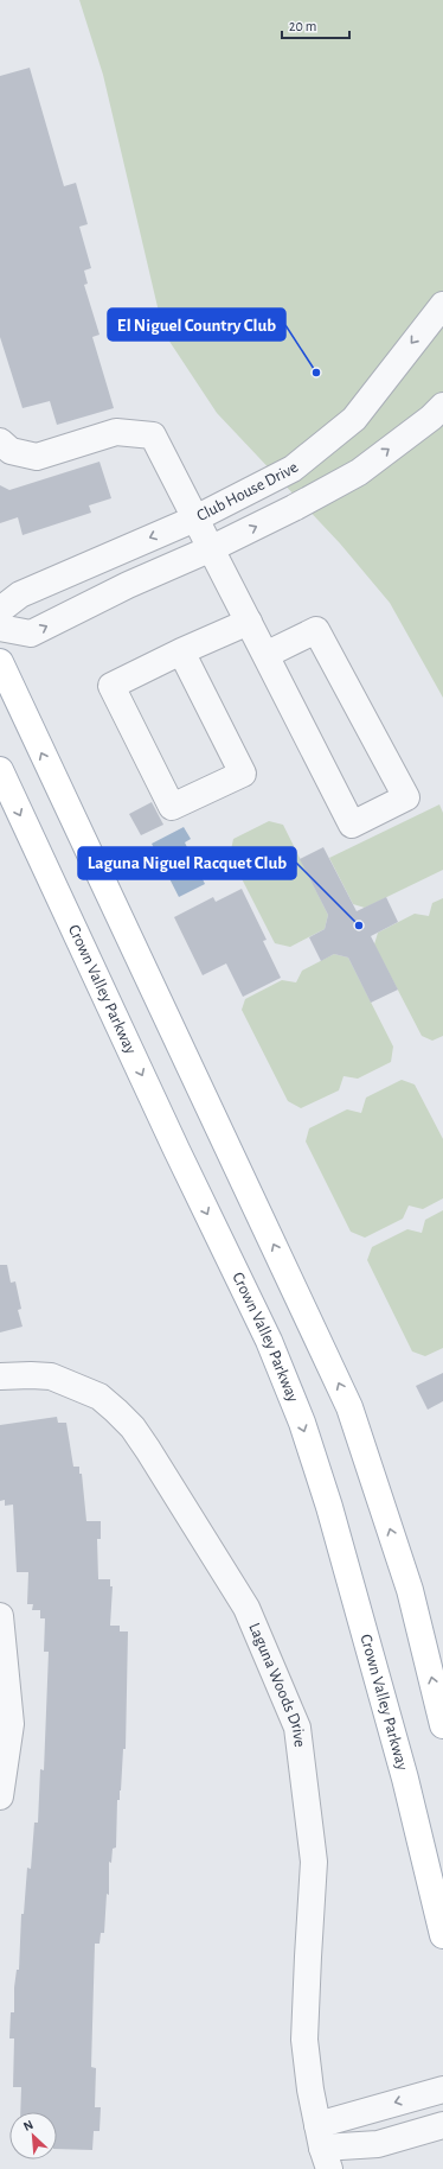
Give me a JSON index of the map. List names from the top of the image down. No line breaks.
{"streets":{"main road":["Crown Valley Parkway"],"street":["Club House Drive","Laguna Woods Drive"]},"places":["El Niguel Country Club","Laguna Niguel Racquet Club"],"scale_bar":"20 m","north":"top left"}
